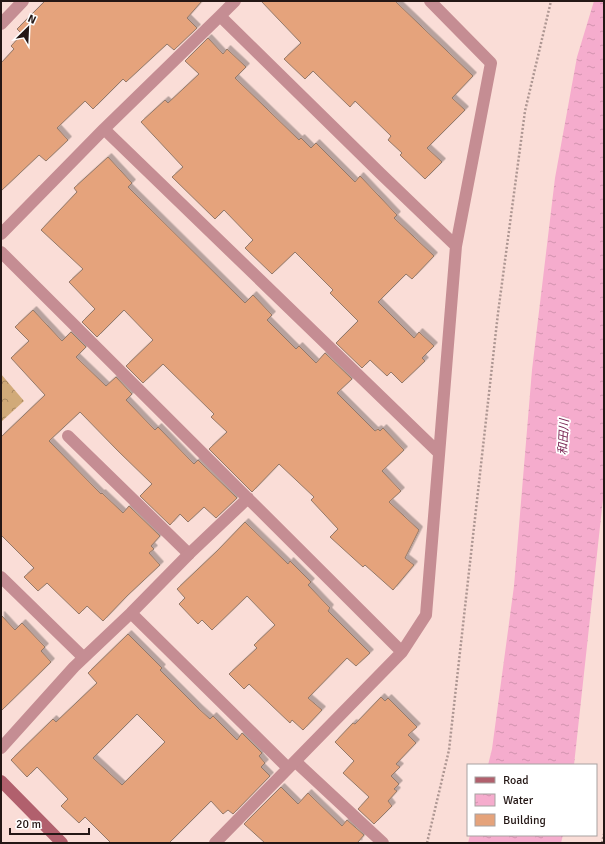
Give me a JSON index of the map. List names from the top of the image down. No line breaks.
{"water":["和田川"],"legend":["Road","Water","Building"],"scale_bar":"20 m","north":"top right"}
